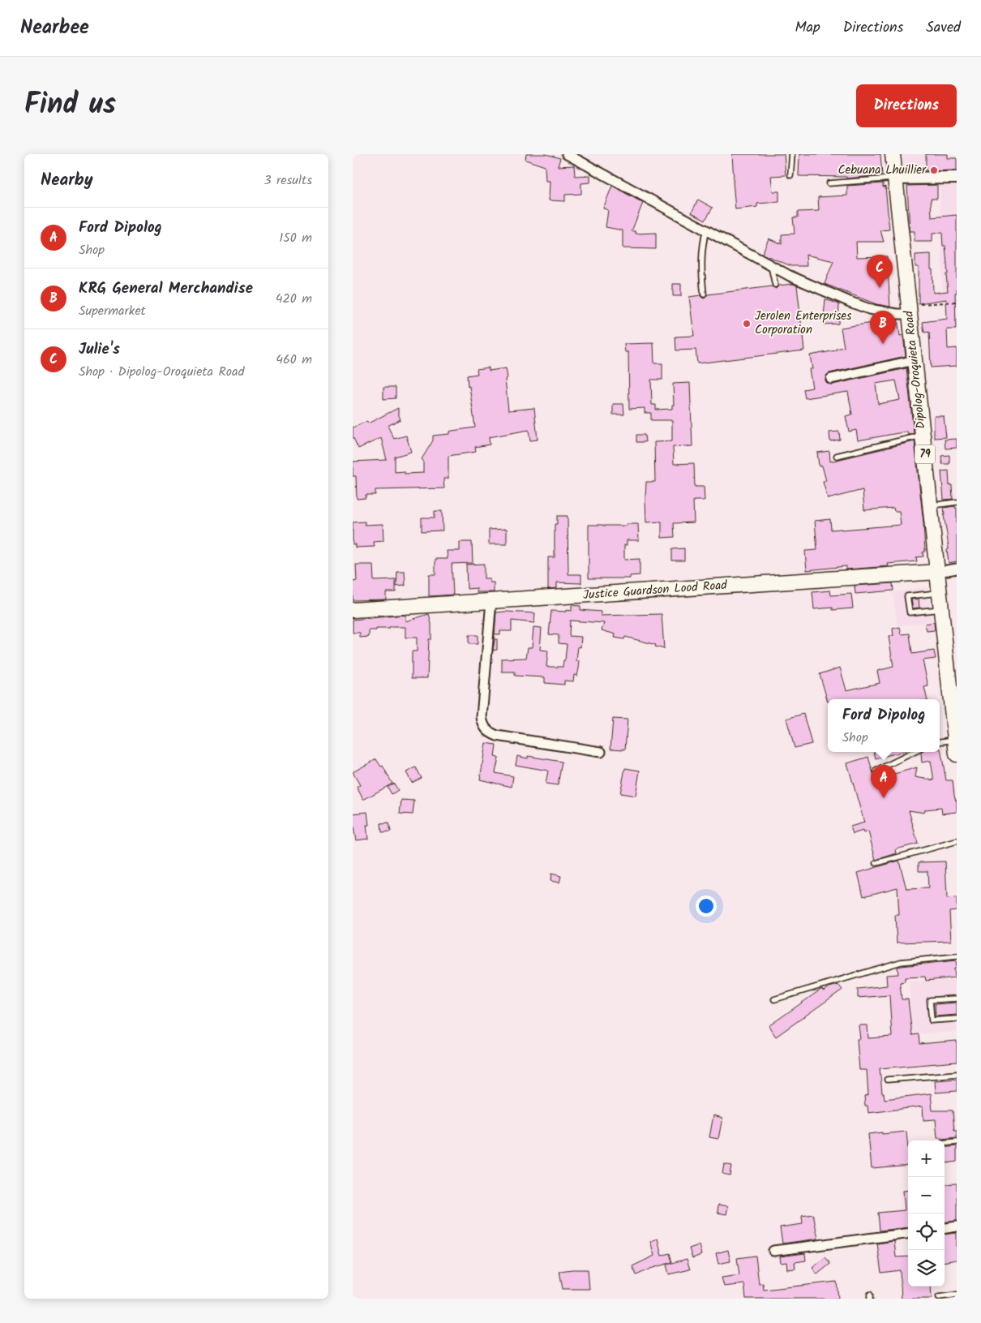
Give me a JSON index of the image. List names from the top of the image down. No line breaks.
{"streets":{"main road":["Dipolog-Oroquieta Road","79","Justice Guardson Lood Road"]},"crossings":[["Dipolog-Oroquieta Road","Justice Guardson Lood Road"]],"places":["Cebuana Lhuillier","Jerolen Enterprises Corporation"],"page":{"header":"Nearbee","nav":["Map","Directions","Saved"],"title":"Find us","buttons":"Directions","heading":["Nearby","3 results"],"list":[{"mark":"A","name":"Ford Dipolog","note":"Shop","value":"150 m"},{"mark":"B","name":"KRG General Merchandise","note":"Supermarket","value":"420 m"},{"mark":"C","name":"Julie's","note":"Shop · Dipolog-Oroquieta Road","value":"460 m"}],"pins":["C","B","A"],"popup":["Ford Dipolog","Shop"],"map_buttons":["+","−"]}}
